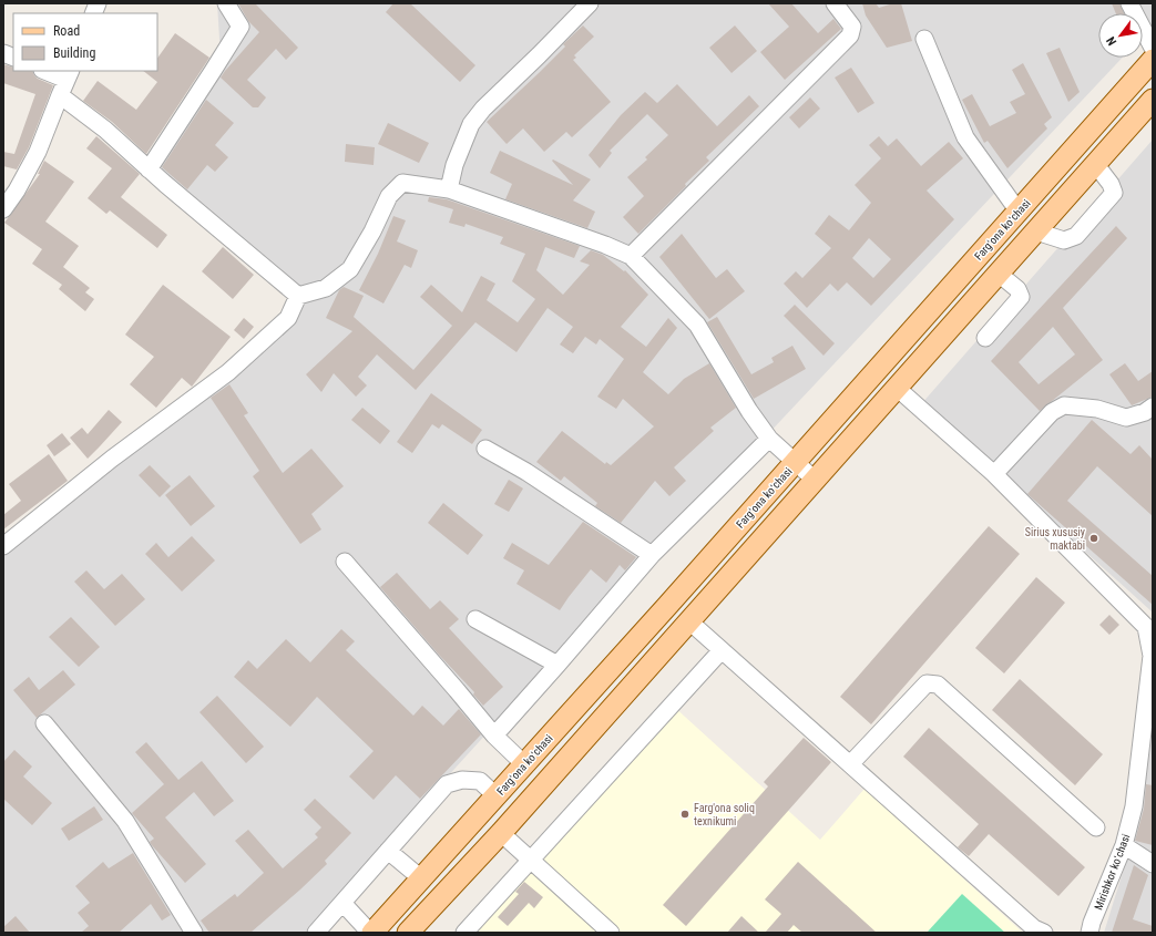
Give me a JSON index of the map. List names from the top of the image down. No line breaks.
{"streets":{"main road":["Fargʻona koʻchasi"],"street":["Mirishkor koʻchasi"]},"places":["Sirius xususiy maktabi","Farg'ona soliq texnikumi"],"legend":["Road","Building"],"north":"bottom left"}
